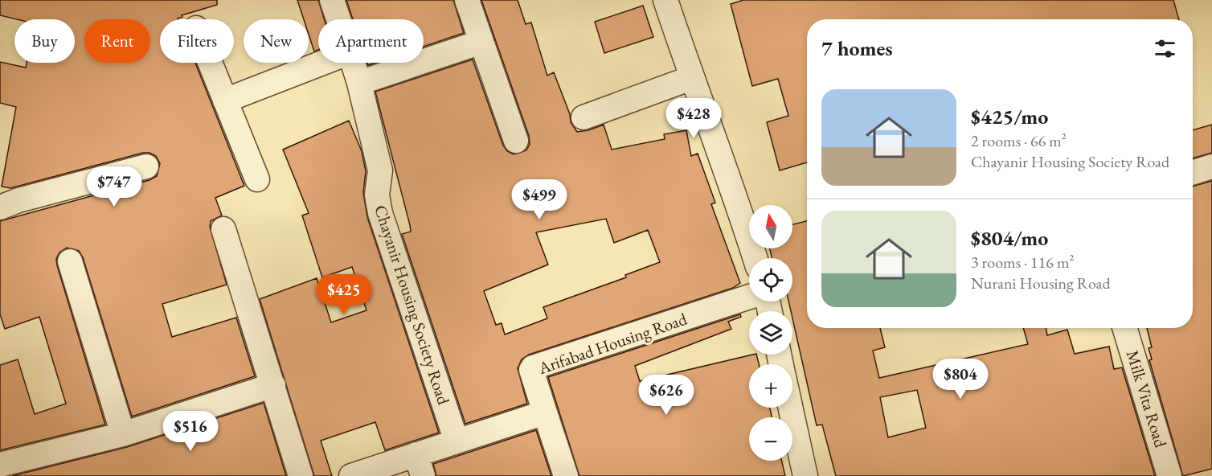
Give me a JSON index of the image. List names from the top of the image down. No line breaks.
{"streets":{"street":["Chayanir Housing Society Road","Arifabad Housing Road","Milk Vita Road"]},"north":"top","page":{"chip":["Buy","Rent","Filters","New","Apartment"],"heading":"7 homes","list":[{"name":"$425/mo","note":"2 rooms · 66 m² · Chayanir Housing Society Road"},{"name":"$804/mo","note":"3 rooms · 116 m² · Nurani Housing Road"}],"price":["$428","$747","$499","$425","$804","$626","$516"],"map_buttons":["+","−"]}}
